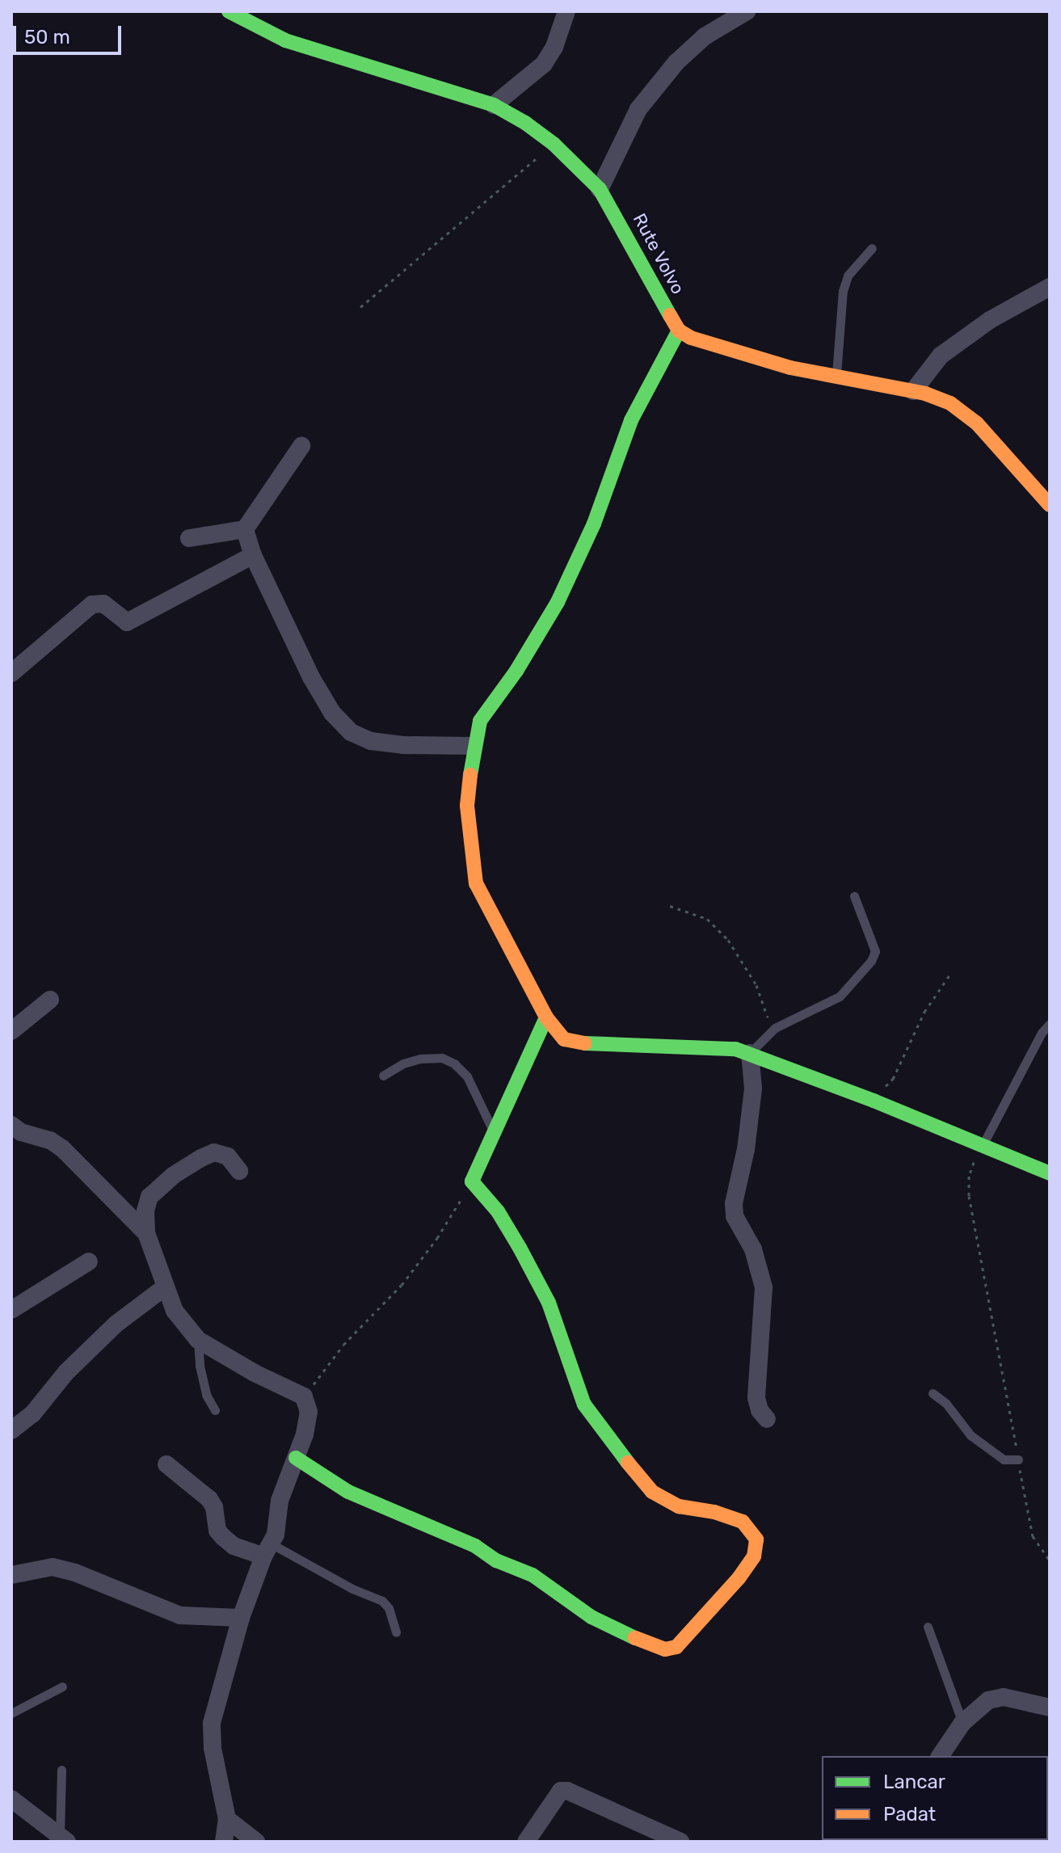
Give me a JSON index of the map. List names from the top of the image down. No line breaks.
{"streets":{"street":["Rute Volvo"]},"legend":["Lancar","Padat"],"scale_bar":"50 m"}
